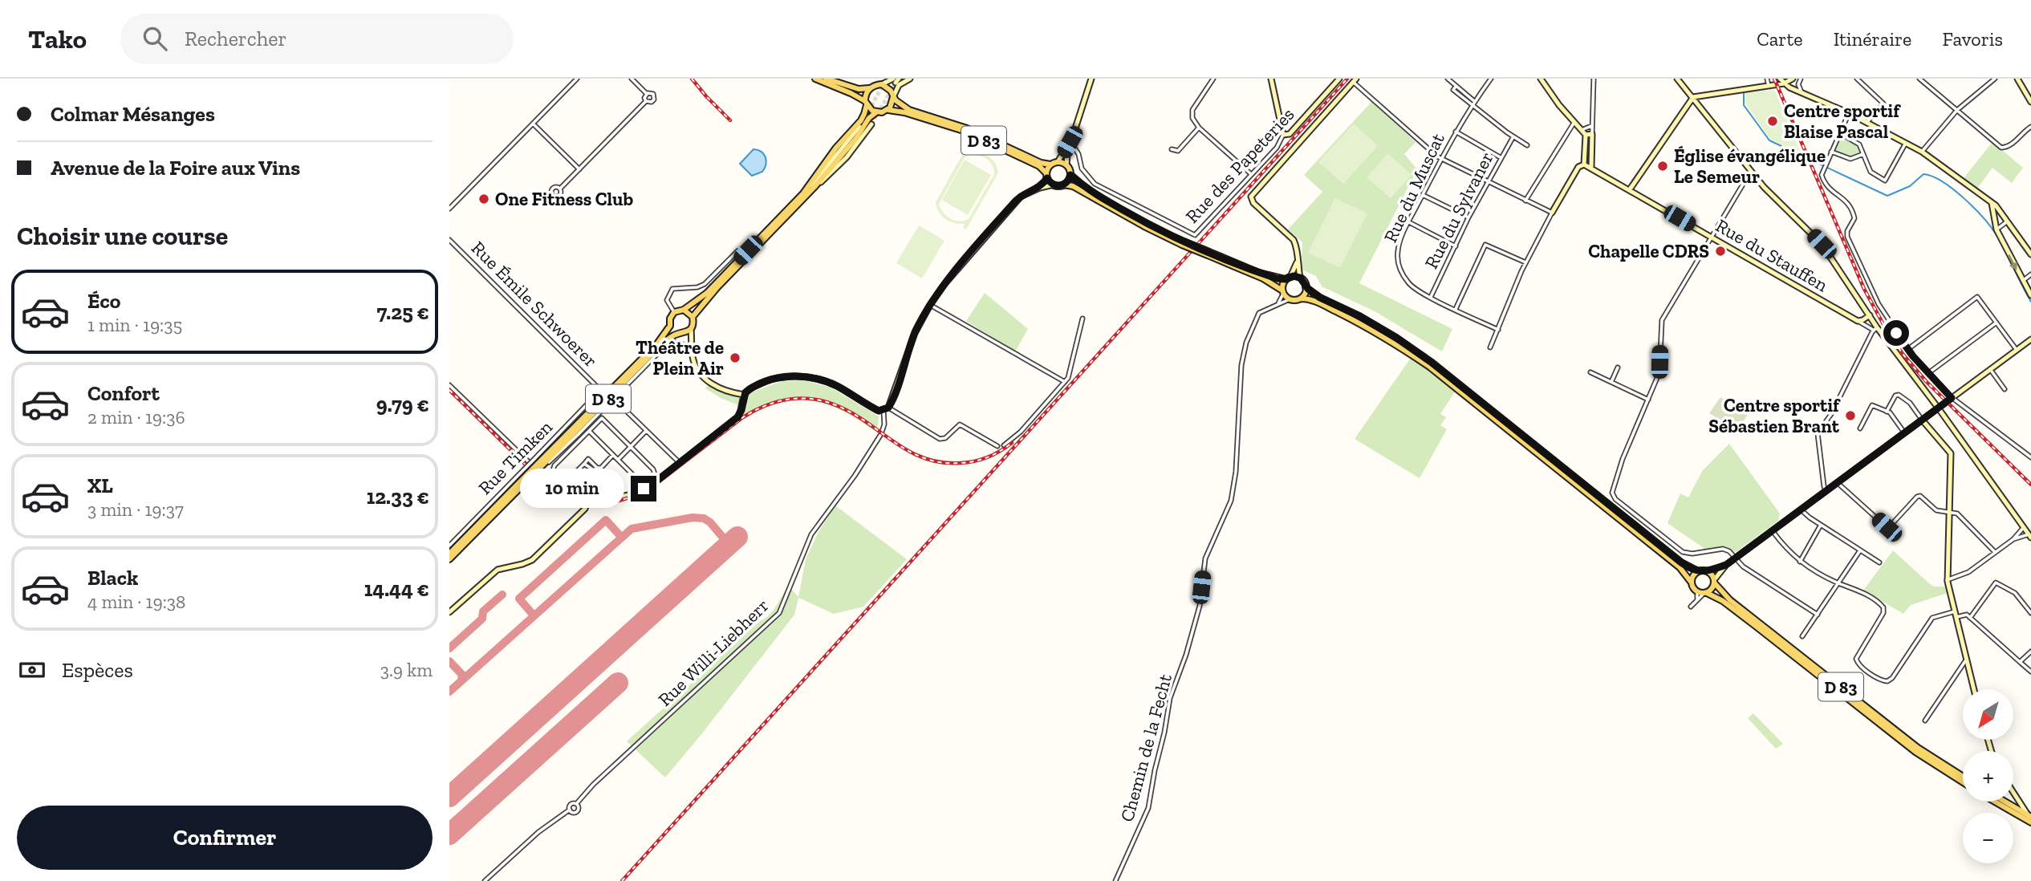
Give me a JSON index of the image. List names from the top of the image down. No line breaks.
{"streets":{"main road":["D 83"],"street":["Rue des Papeteries","Rue du Muscat","Rue du Sylvaner","Rue du Stauffen","Rue Émile Schwoerer","Rue Timken","Rue Willi-Liebherr","Chemin de la Fecht"]},"crossings":[["D 83","Rue Timken"],["Rue du Muscat","Rue du Sylvaner"],["Rue Émile Schwoerer","Rue Timken"]],"places":["Centre sportif Blaise Pascal","Église évangélique Le Semeur","One Fitness Club","Chapelle CDRS","Théâtre de Plein Air","Centre sportif Sébastien Brant"],"north":"bottom left","page":{"header":"Tako","search":"Rechercher","nav":["Carte","Itinéraire","Favoris"],"banner":["Colmar Mésanges","Avenue de la Foire aux Vins"],"heading":"Choisir une course","list":[{"name":"Éco","note":"1 min · 19:35","value":"7.25 €"},{"name":"Confort","note":"2 min · 19:36","value":"9.79 €"},{"name":"XL","note":"3 min · 19:37","value":"12.33 €"},{"name":"Black","note":"4 min · 19:38","value":"14.44 €"}],"bubble":"10 min","pay":["Espèces","3.9 km"],"map_buttons":["+","−"],"buttons":"Confirmer"}}
